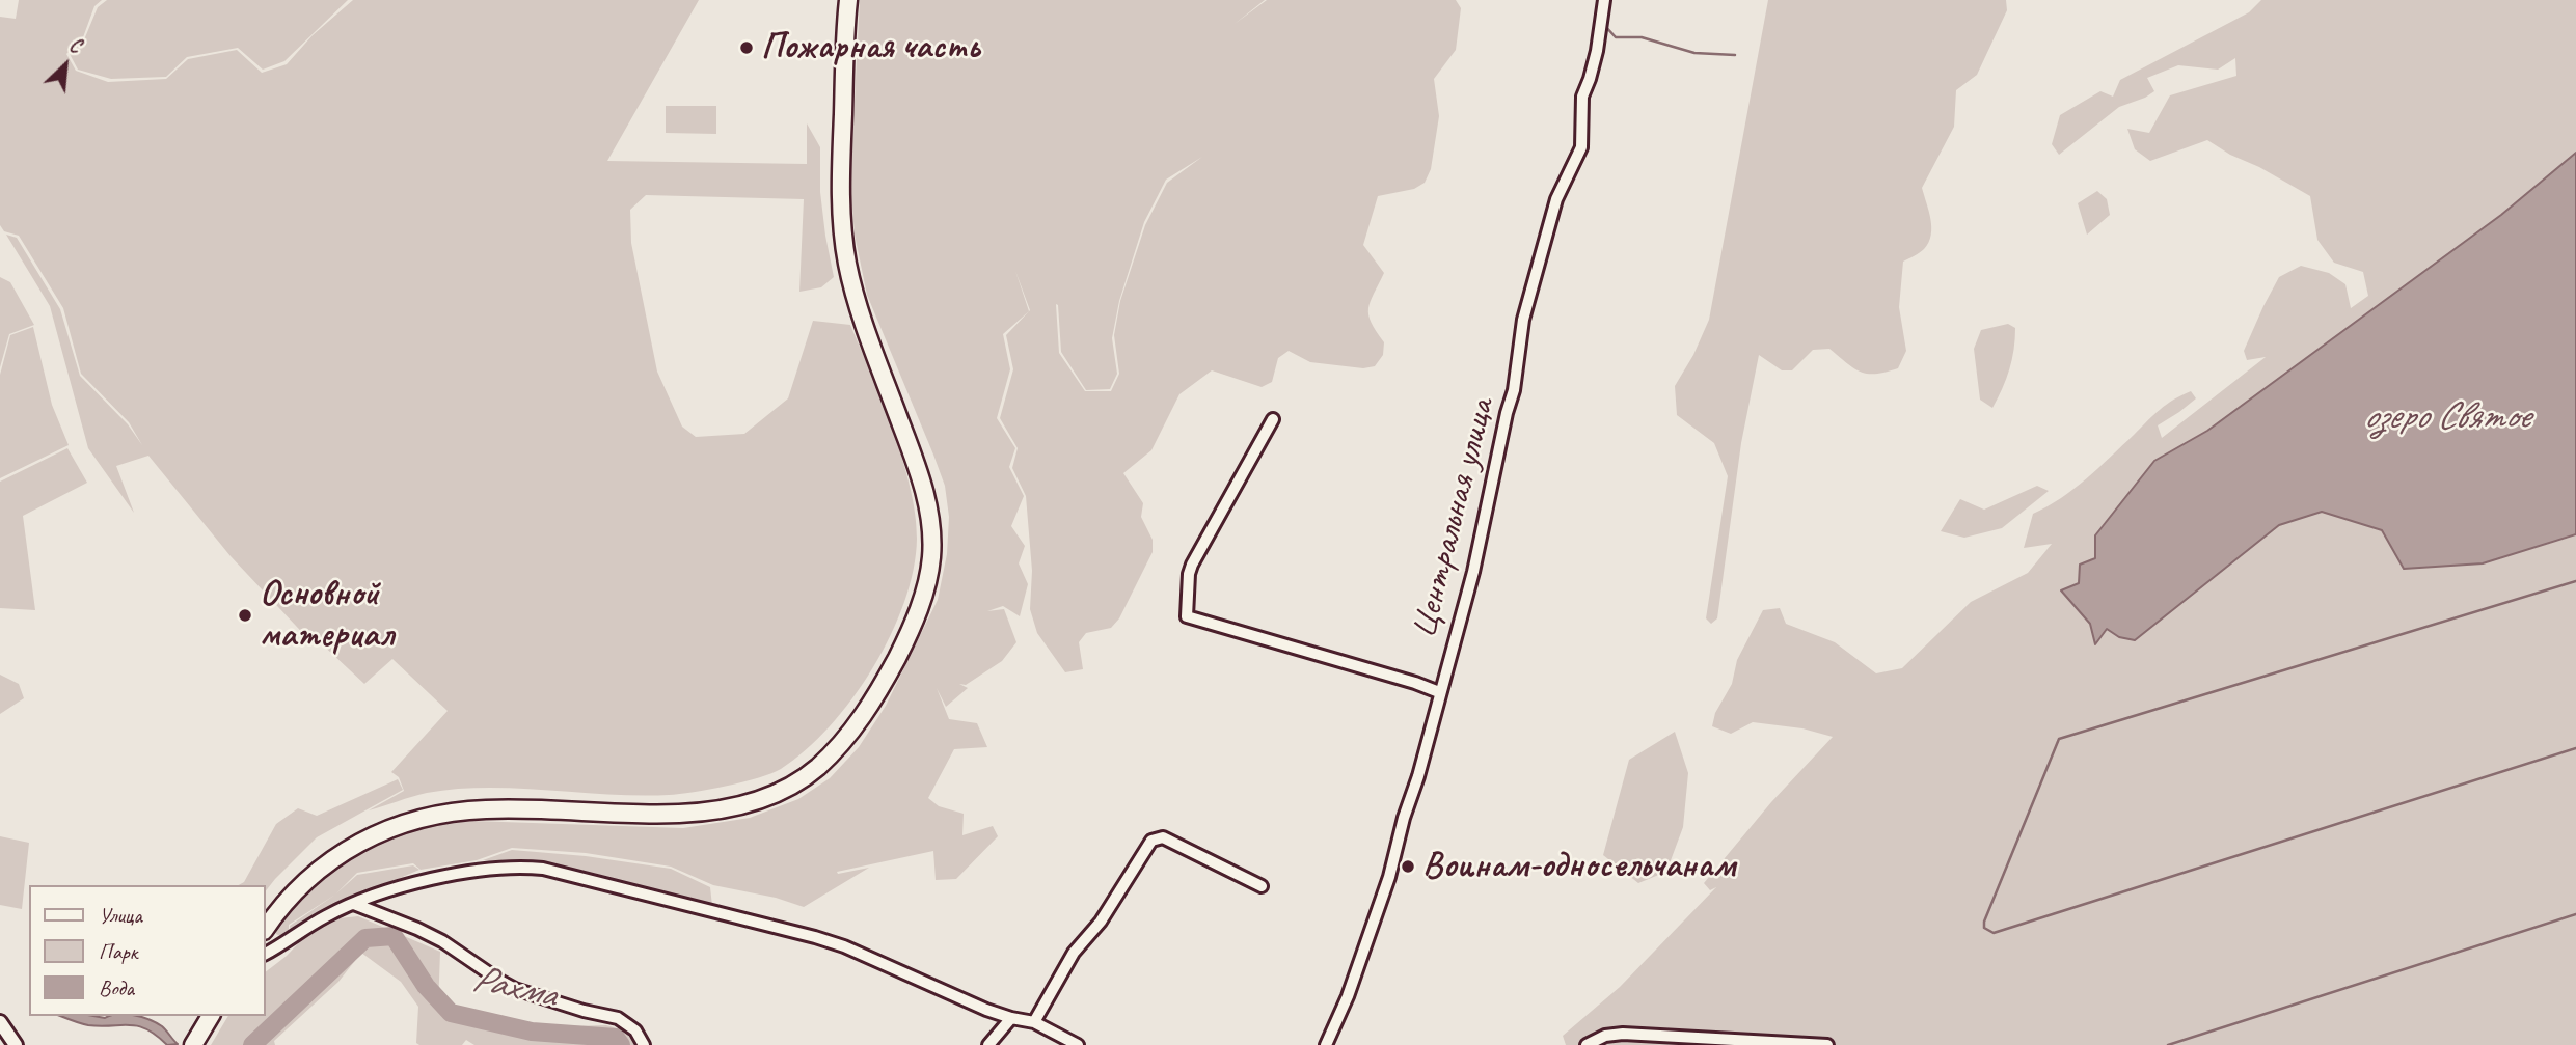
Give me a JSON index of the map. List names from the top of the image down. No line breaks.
{"streets":{"street":["Центральная улица"]},"water":["озеро Святое","Рахма"],"places":["Пожарная часть","Основной материал","Воинам-односельчанам"],"legend":["Улица","Парк","Вода"],"north":"top right"}
